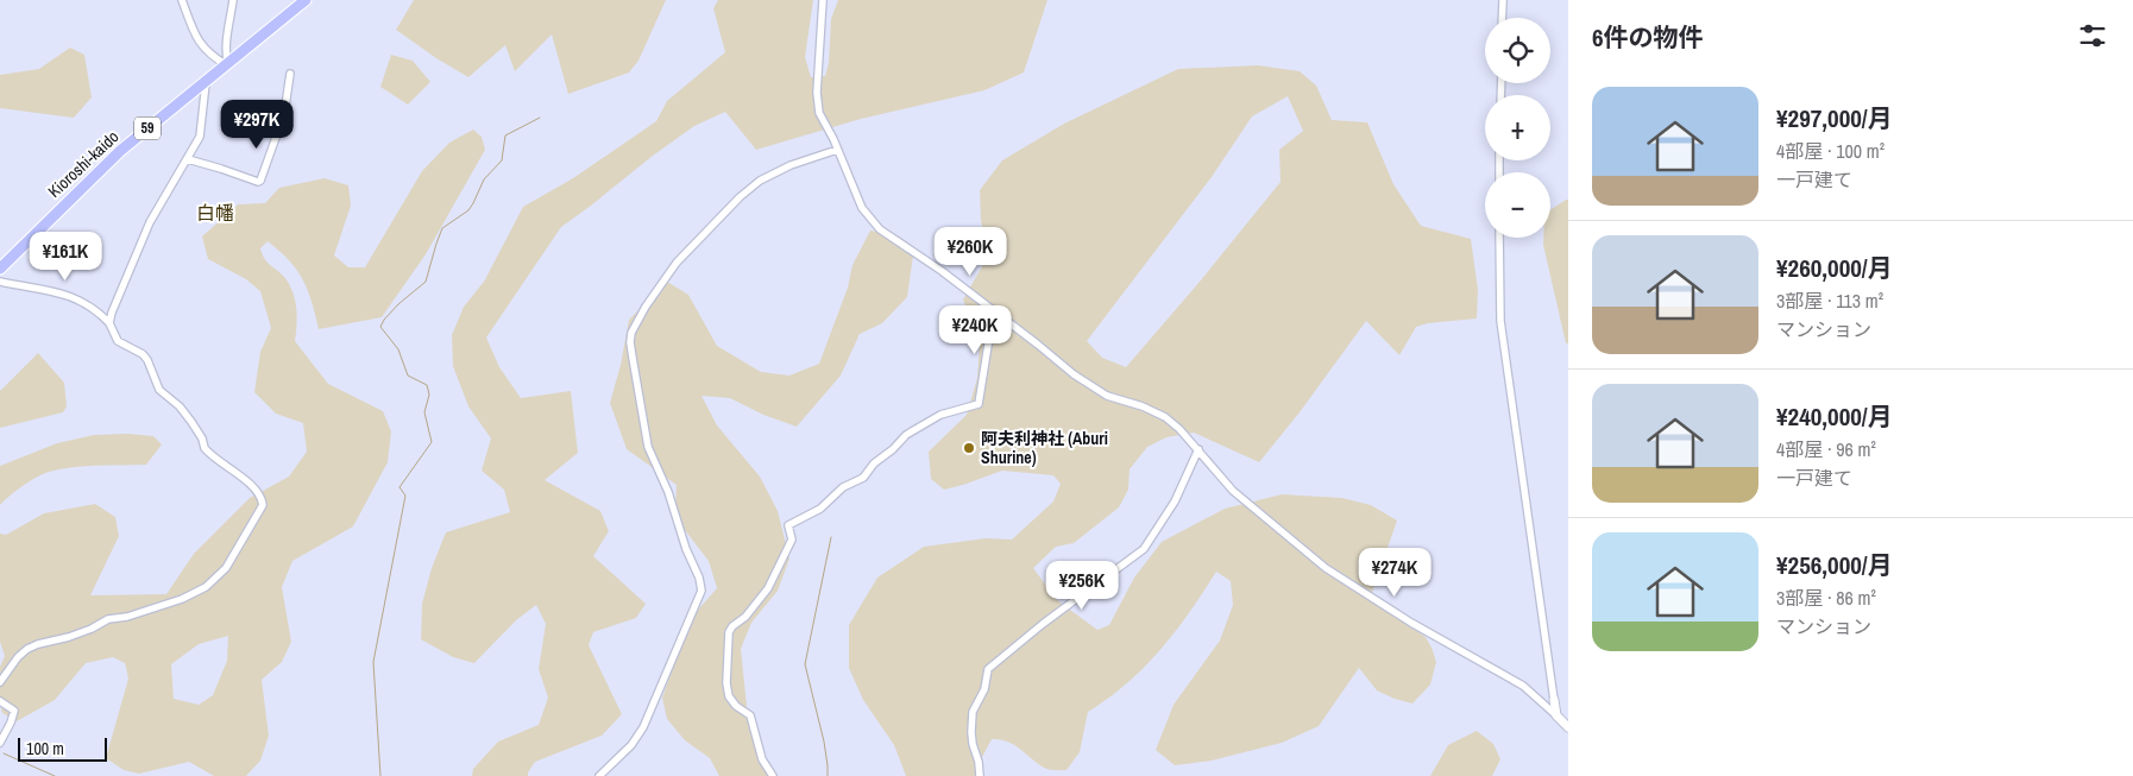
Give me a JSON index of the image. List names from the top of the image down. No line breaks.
{"streets":{"main road":["59","Kioroshi-kaido"]},"districts":["白幡"],"places":["阿夫利神社 (Aburi Shurine)"],"scale_bar":"100 m","page":{"heading":"6件の物件","map_buttons":["+","−"],"list":[{"name":"¥297,000/月","note":"4部屋 · 100 m² · 一戸建て"},{"name":"¥260,000/月","note":"3部屋 · 113 m² · マンション"},{"name":"¥240,000/月","note":"4部屋 · 96 m² · 一戸建て"},{"name":"¥256,000/月","note":"3部屋 · 86 m² · マンション"}],"price":["¥297K","¥260K","¥161K","¥240K","¥274K","¥256K"],"scale":"100 m"}}
